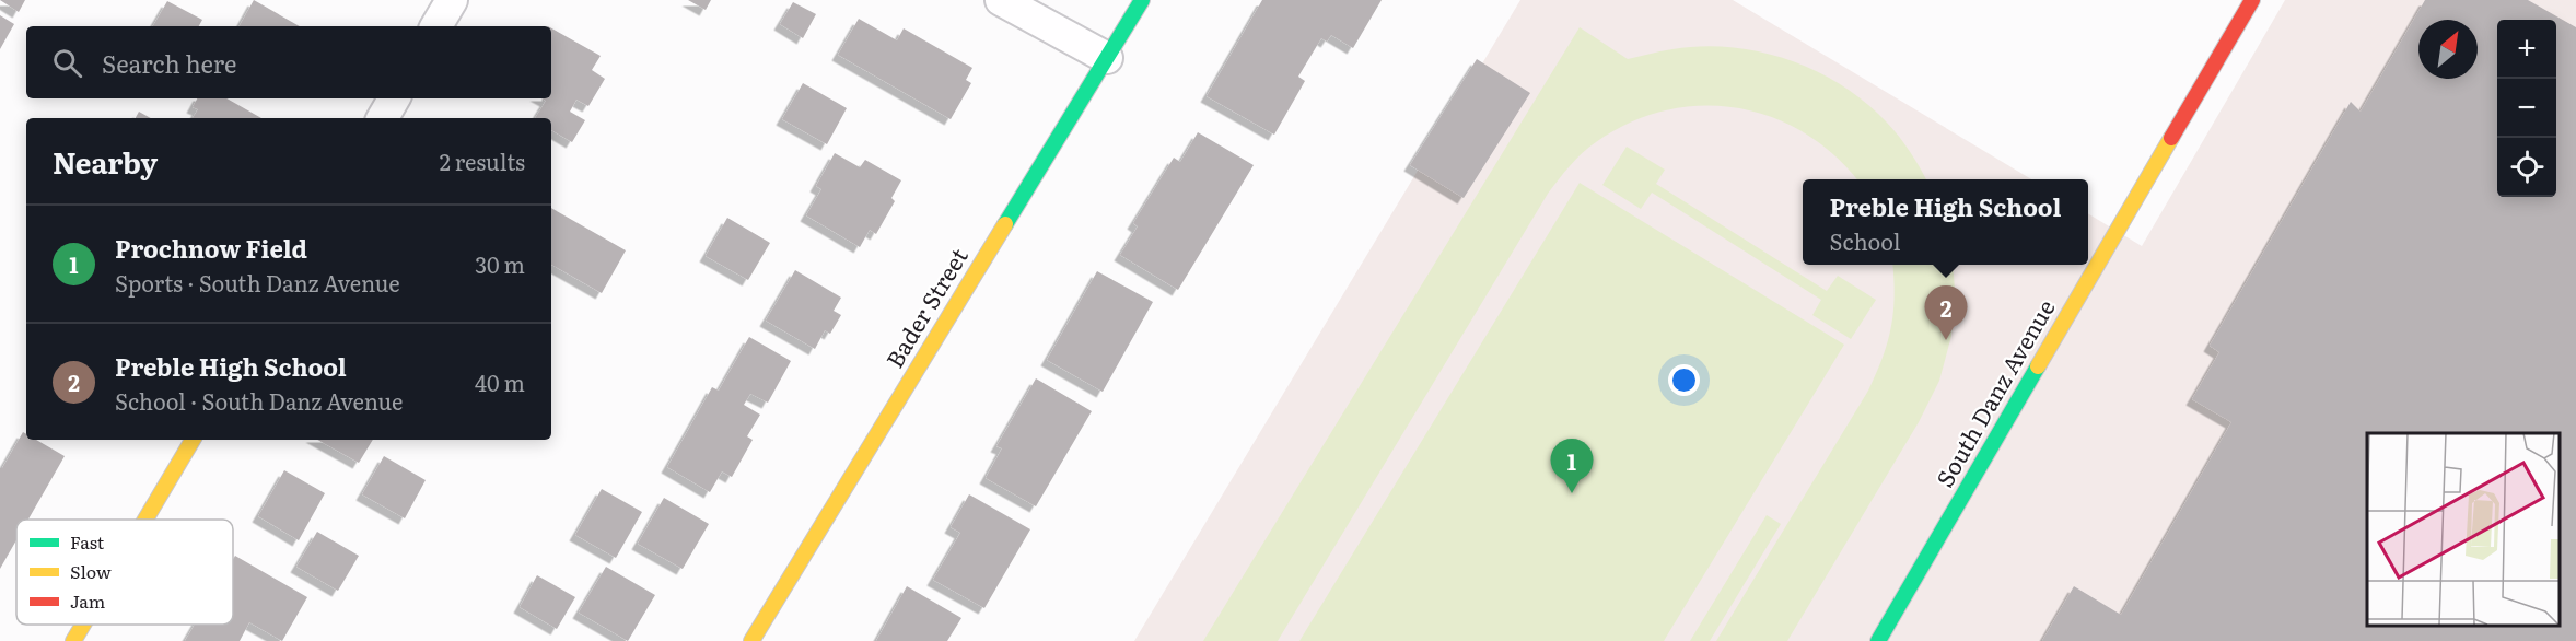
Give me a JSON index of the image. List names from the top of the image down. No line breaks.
{"streets":{"street":["Bader Street","South Danz Avenue"]},"legend":["Fast","Slow","Jam"],"north":"top right","page":{"map_buttons":["+","−"],"search":"Search here","heading":["Nearby","2 results"],"popup":["Preble High School","School"],"list":[{"mark":"1","name":"Prochnow Field","note":"Sports · South Danz Avenue","value":"30 m"},{"mark":"2","name":"Preble High School","note":"School · South Danz Avenue","value":"40 m"}],"pins":["2","1"]}}
